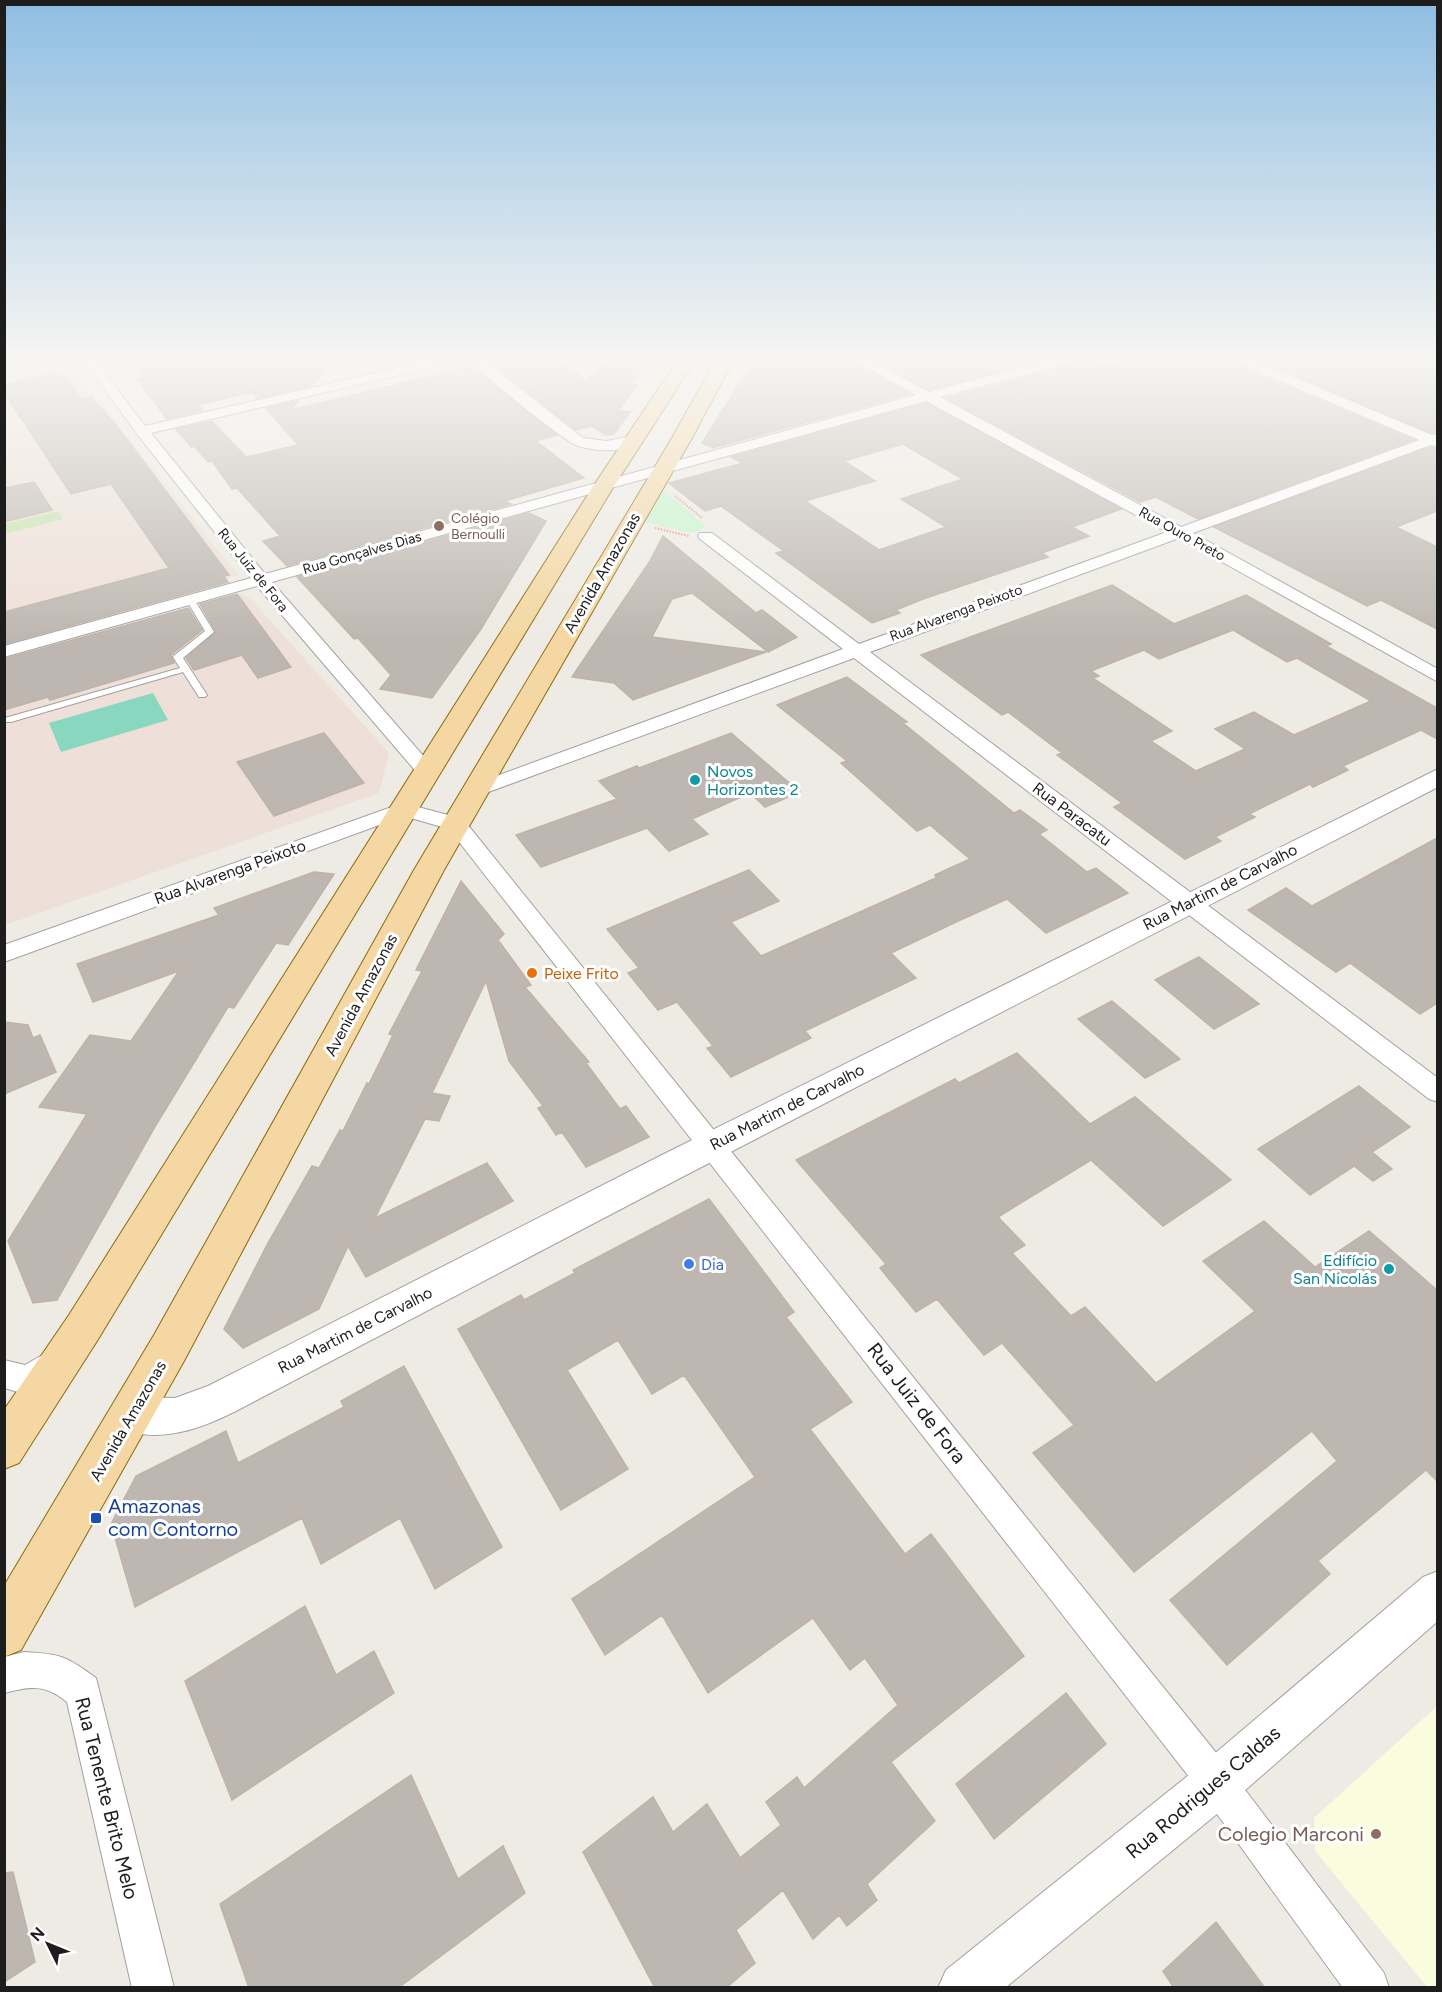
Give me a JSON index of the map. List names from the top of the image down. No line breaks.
{"streets":{"main road":["Avenida Amazonas"],"street":["Rua Ouro Preto","Rua Gonçalves Dias","Rua Juiz de Fora","Rua Alvarenga Peixoto","Rua Paracatu","Rua Martim de Carvalho","Rua Rodrigues Caldas","Rua Tenente Brito Melo"]},"crossings":[["Rua Ouro Preto","Rua Alvarenga Peixoto"],["Rua Gonçalves Dias","Rua Juiz de Fora"],["Rua Gonçalves Dias","Avenida Amazonas"],["Rua Juiz de Fora","Avenida Amazonas"],["Rua Juiz de Fora","Rua Martim de Carvalho"],["Rua Juiz de Fora","Rua Rodrigues Caldas"],["Avenida Amazonas","Rua Alvarenga Peixoto"],["Avenida Amazonas","Rua Martim de Carvalho"],["Rua Alvarenga Peixoto","Rua Paracatu"],["Rua Paracatu","Rua Martim de Carvalho"]],"places":{"other":["Colégio Bernoulli","Novos Horizontes 2","Peixe Frito","Dia","Edifício San Nicolás","Colegio Marconi"],"transit":["Amazonas com Contorno"]},"north":"top left"}
